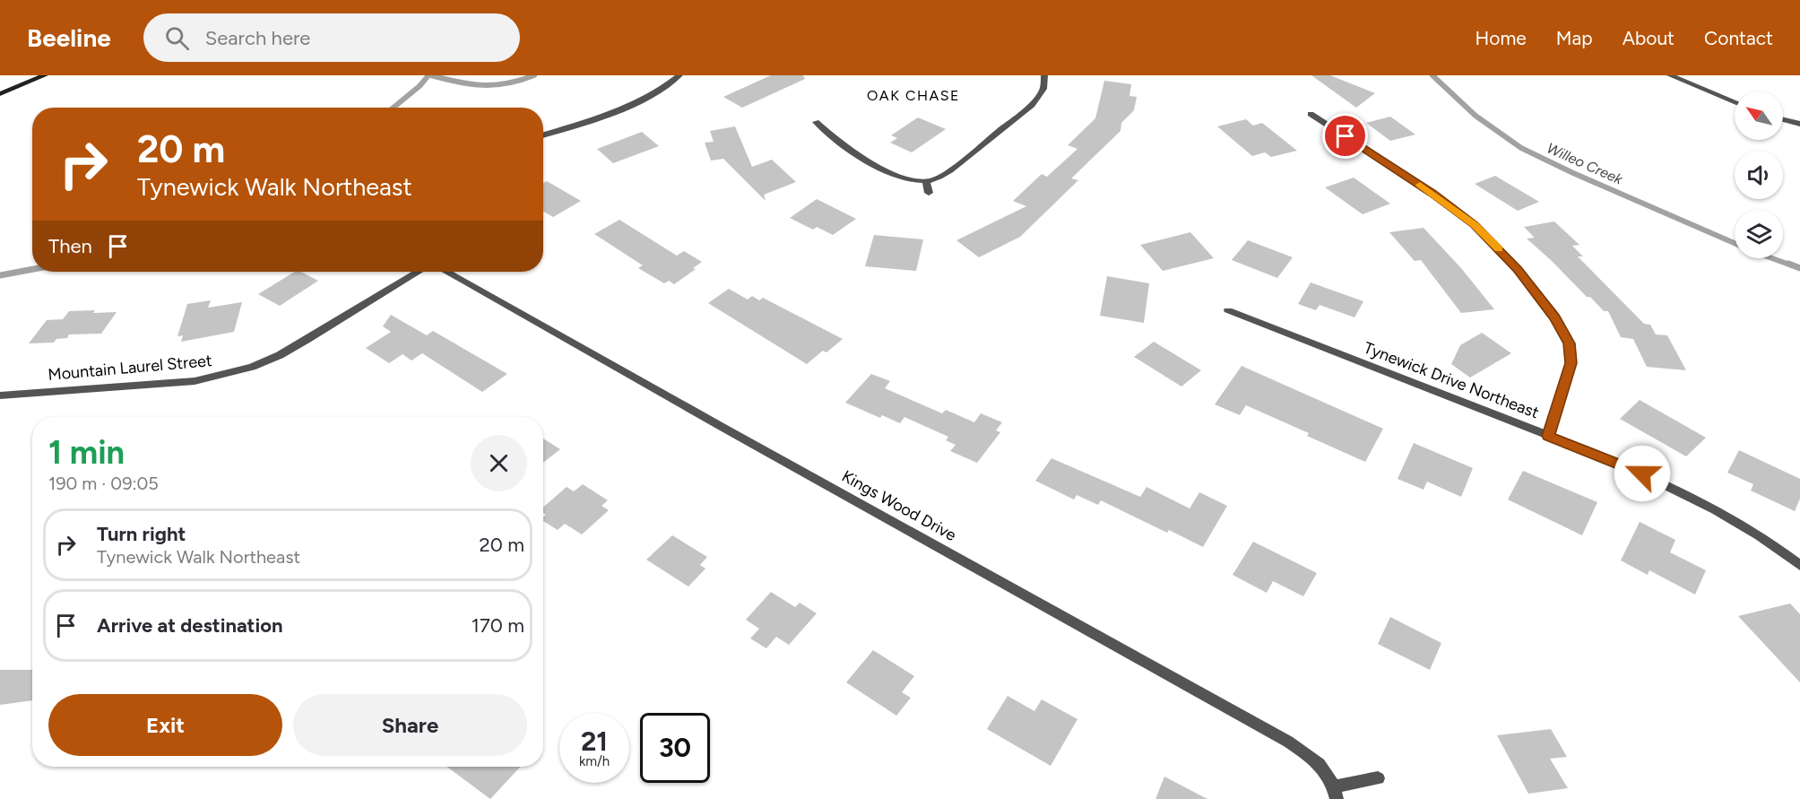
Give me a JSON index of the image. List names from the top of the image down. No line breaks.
{"streets":{"street":["Mountain Laurel Street","Tynewick Drive Northeast","Kings Wood Drive"]},"districts":["OAK CHASE"],"water":["Willeo Creek"],"north":"top left","page":{"header":"Beeline","search":"Search here","nav":["Home","Map","About","Contact"],"turn":["20 m","Tynewick Walk Northeast"],"then":"Then","heading":["1 min","190 m · 09:05"],"list":[{"name":"Turn right","note":"Tynewick Walk Northeast","value":"20 m"},{"name":"Arrive at destination","value":"170 m"}],"buttons":["Exit","Share"],"speed":"21 km/h","limit":"30"}}
